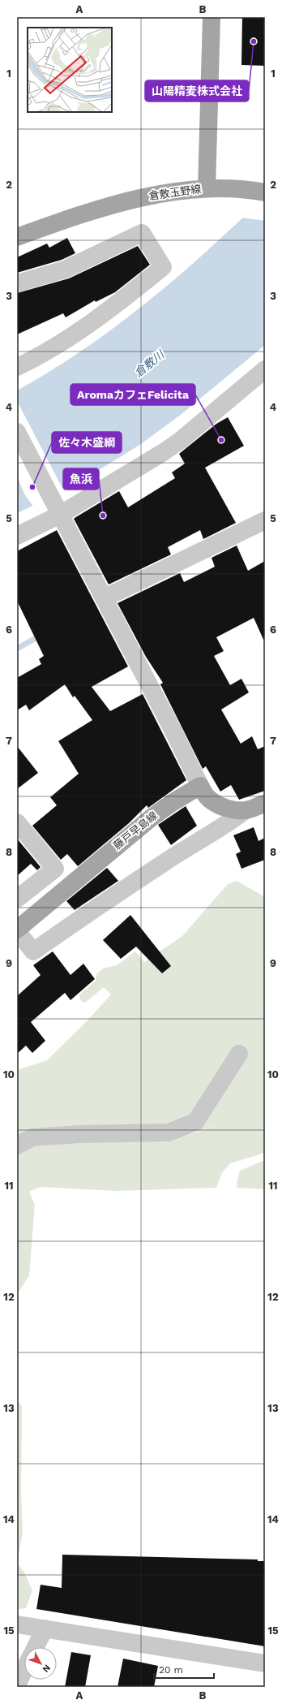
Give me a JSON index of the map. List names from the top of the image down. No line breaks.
{"streets":{"main road":["倉敷玉野線","藤戸早島線"]},"water":["倉敷川"],"places":["山陽精麦株式会社","AromaカフェFelicita","佐々木盛綱","魚浜"],"scale_bar":"20 m","north":"bottom right","grid":{"columns":["A","B"],"rows":["1","2","3","4","5","6","7","8","9","10","11","12","13","14","15"]}}
